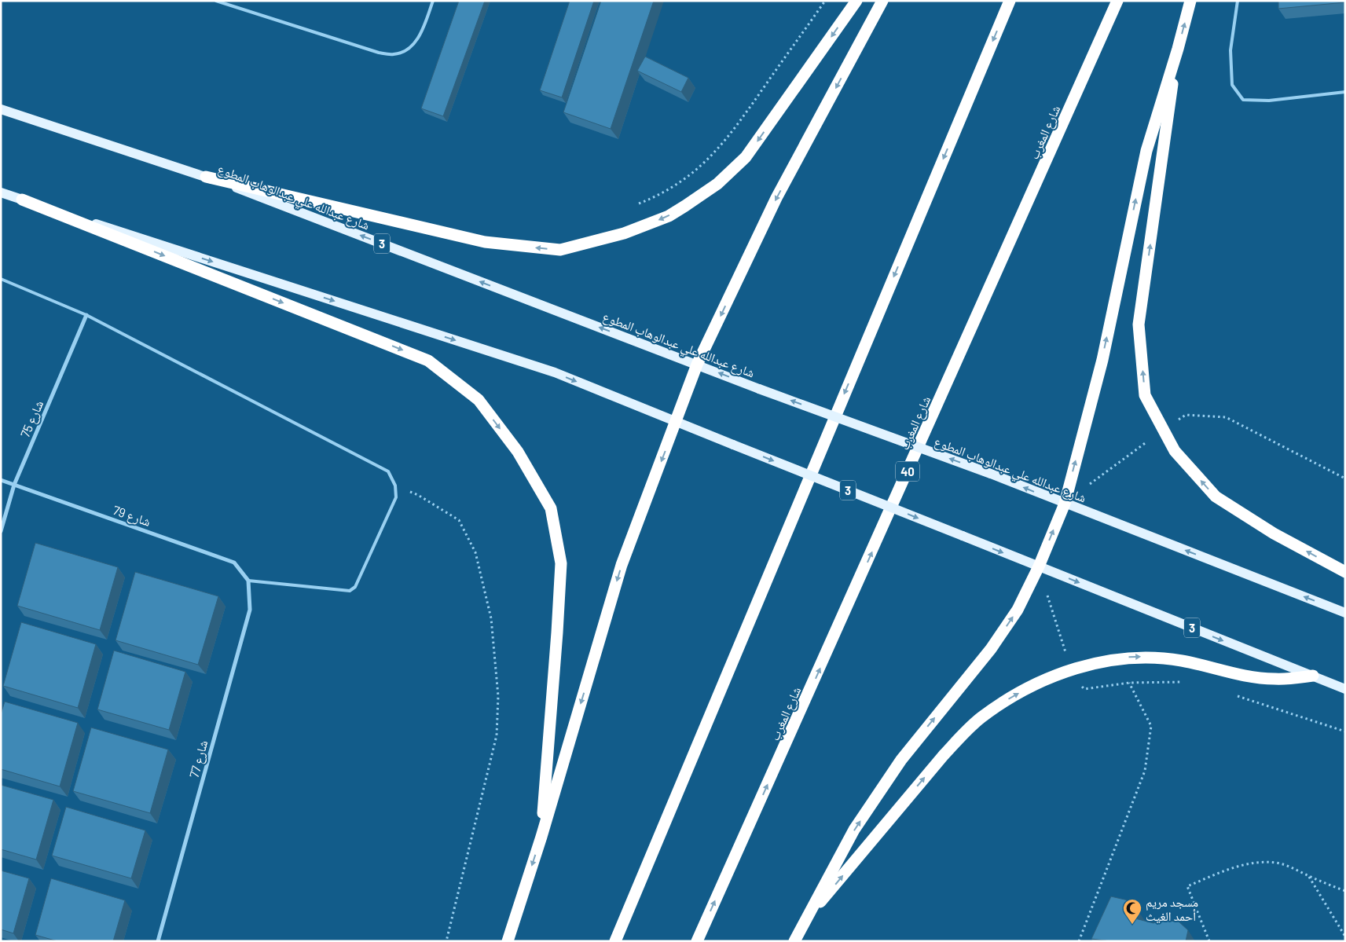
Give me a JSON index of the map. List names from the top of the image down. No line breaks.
{"streets":{"highway":["شارع المغرب","40"],"main road":["شارع عبدالله علي عبدالوهاب المطوع","3"],"street":["شارع 75","شارع 79","شارع 77"]},"crossings":[["شارع 75","شارع 79"],["شارع 79","شارع 77"]],"places":{"mosque":["مسجد مريم أحمد الغيث"]}}
